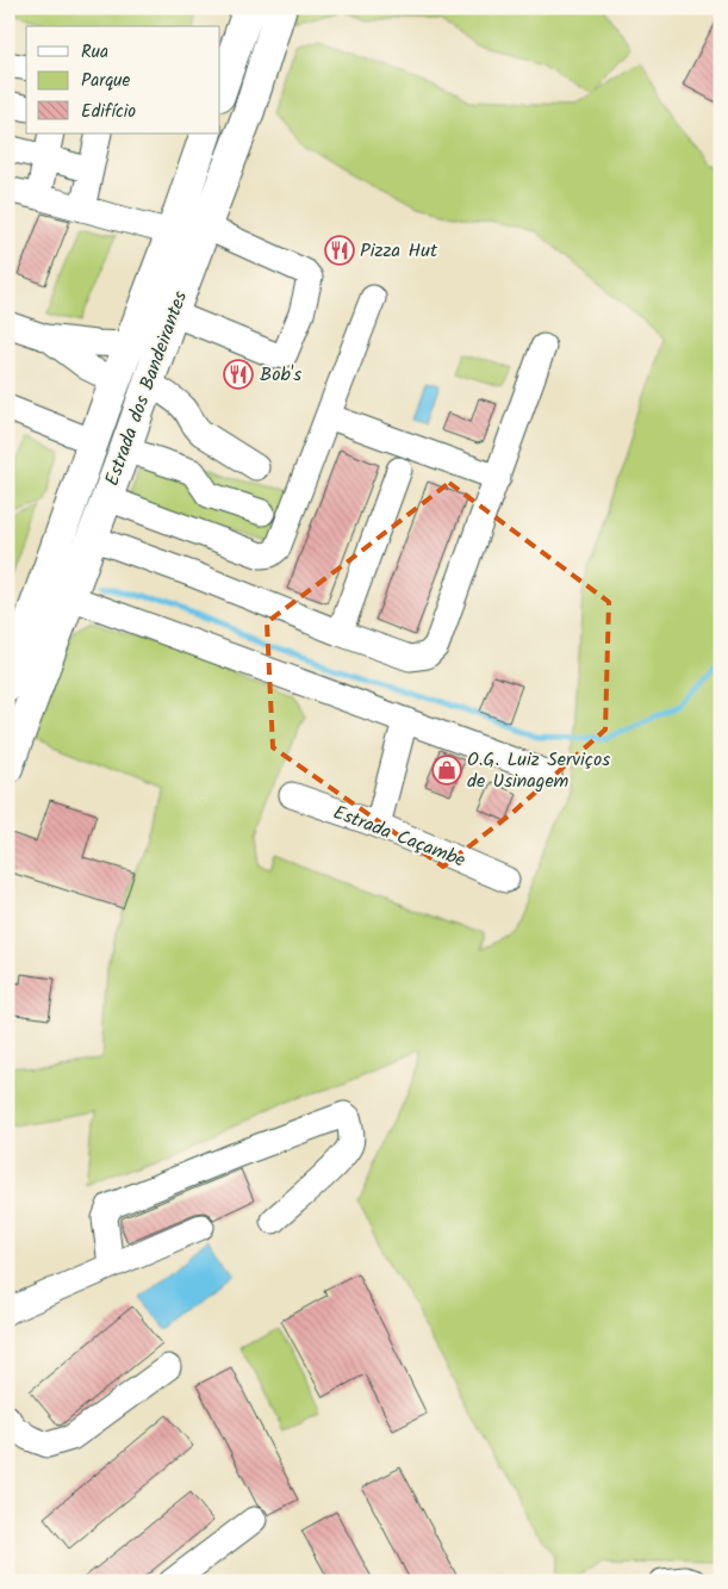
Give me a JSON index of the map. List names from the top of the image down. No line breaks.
{"streets":{"main road":["Estrada dos Bandeirantes"],"street":["Estrada Caçambe"]},"places":{"restaurant":["Pizza Hut","Bob's"],"shop":["O.G. Luiz Serviços de Usinagem"]},"legend":["Rua","Parque","Edifício"]}
